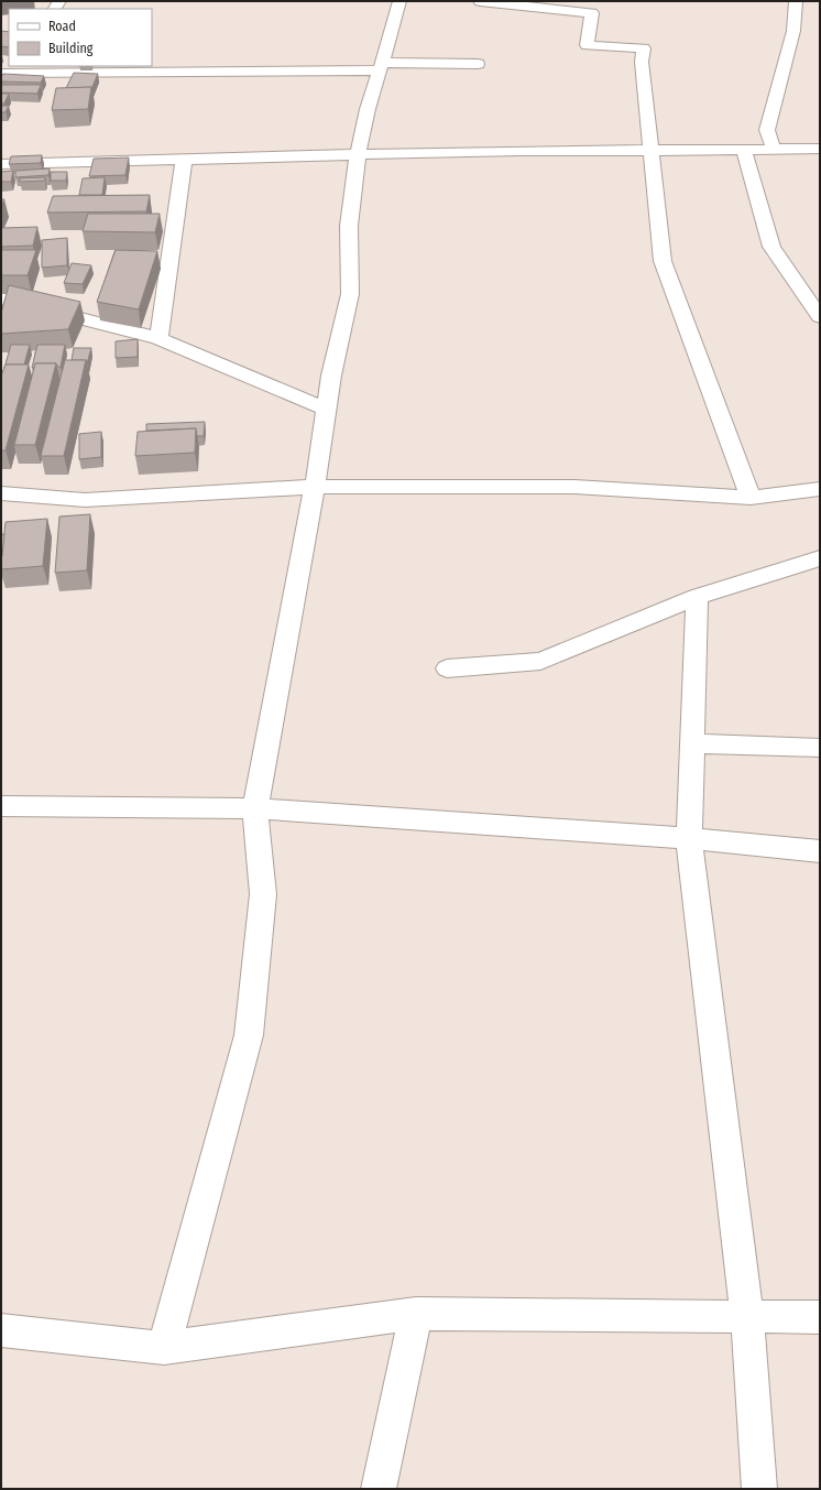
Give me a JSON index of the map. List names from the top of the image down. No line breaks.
{"legend":["Road","Building"]}
